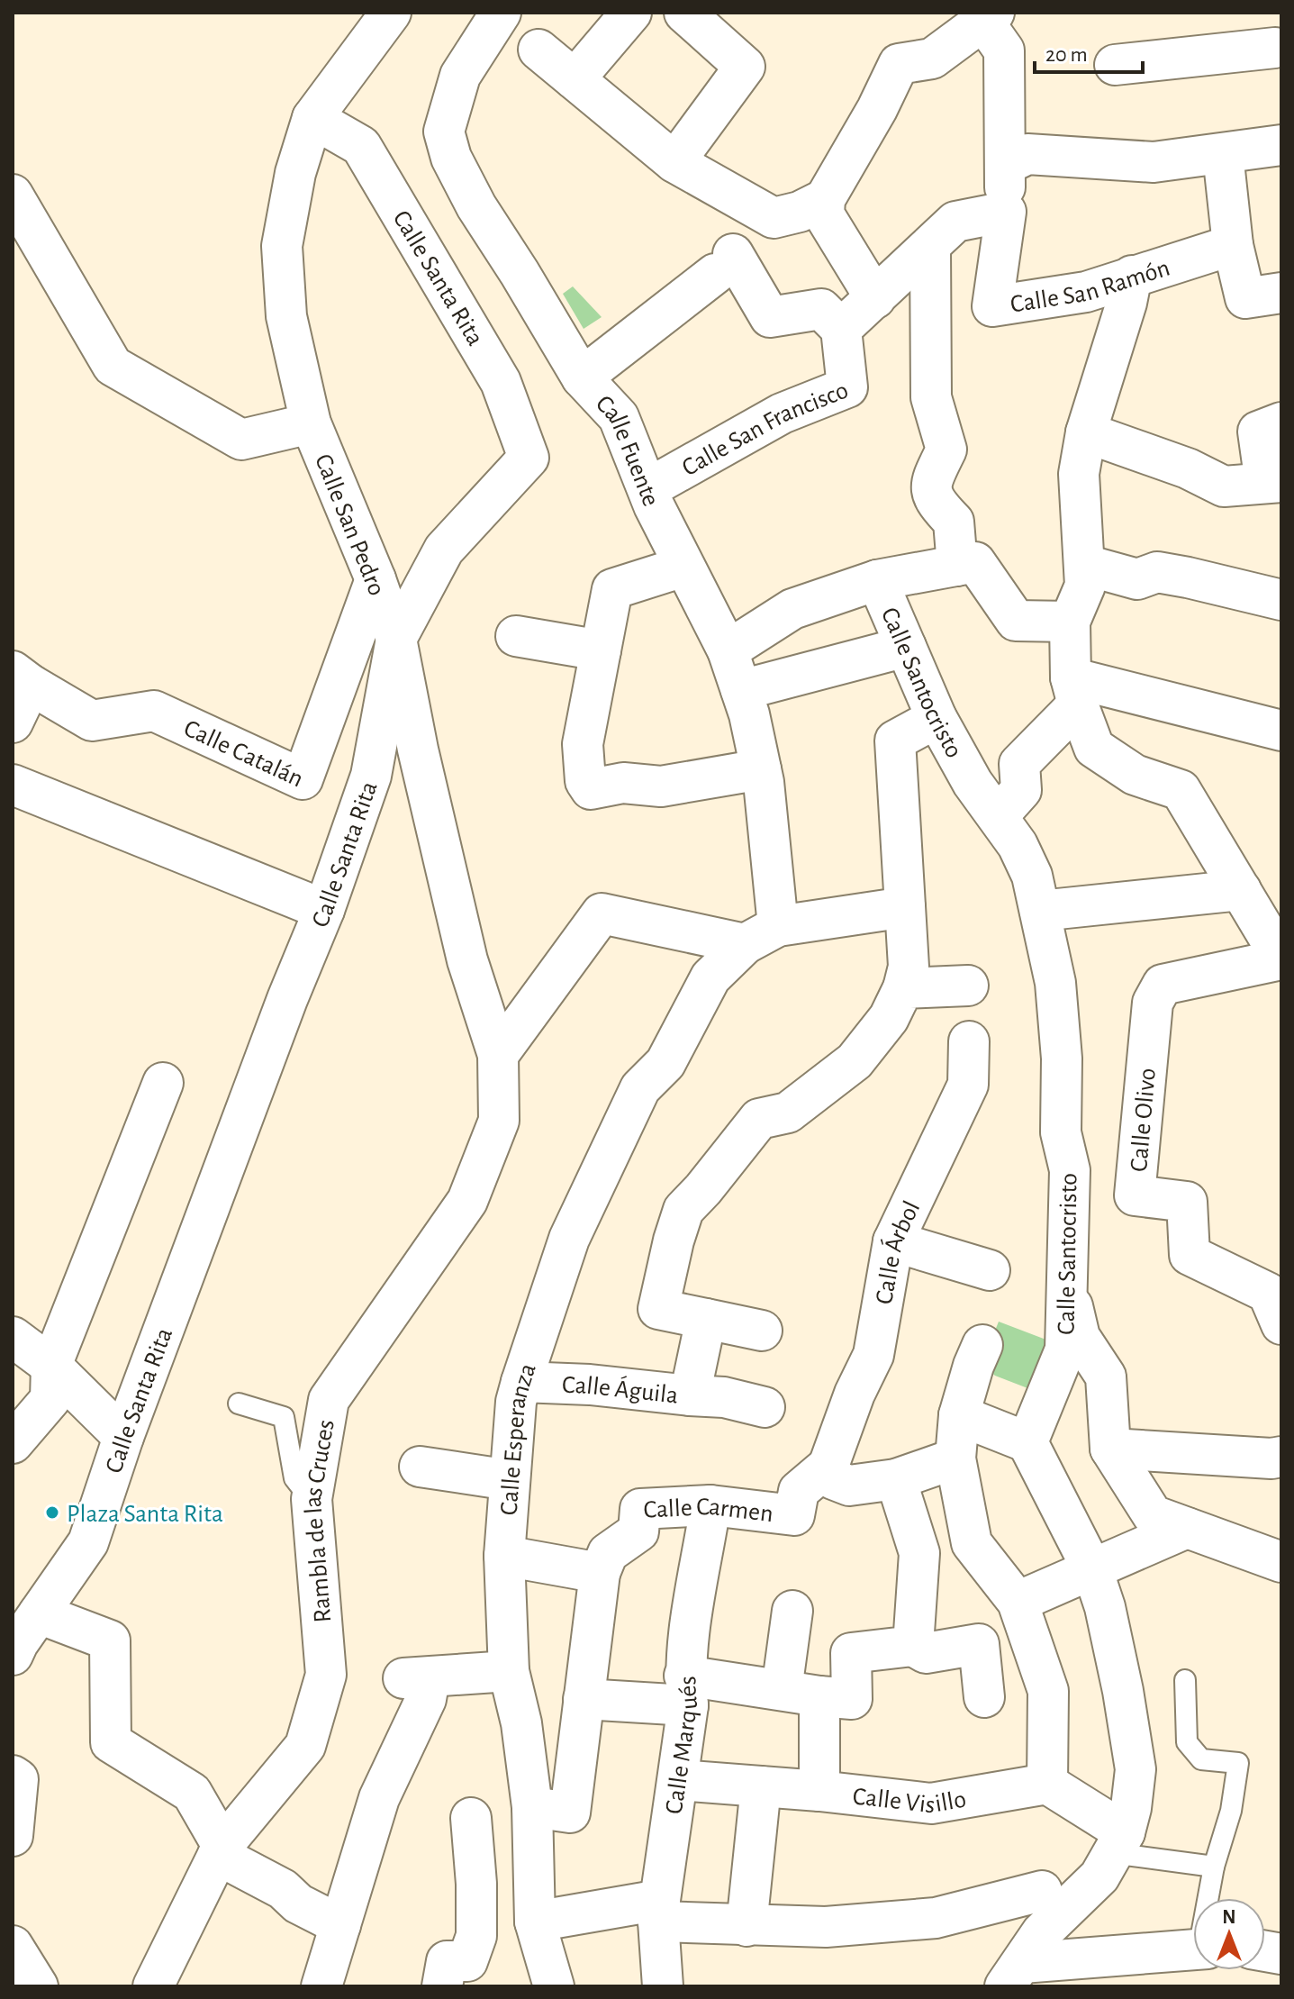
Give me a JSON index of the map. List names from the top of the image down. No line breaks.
{"streets":{"street":["Calle Santa Rita","Calle San Ramón","Calle San Francisco","Calle Fuente","Calle San Pedro","Calle Santocristo","Calle Catalán","Calle Olivo","Calle Árbol","Calle Águila","Calle Esperanza","Calle Carmen","Rambla de las Cruces","Calle Marqués","Calle Visillo"]},"crossings":[["Calle Santa Rita","Calle San Pedro"],["Calle San Francisco","Calle Fuente"],["Calle Fuente","Calle Esperanza"],["Calle San Pedro","Calle Catalán"],["Calle San Pedro","Rambla de las Cruces"],["Calle Árbol","Calle Carmen"],["Calle Águila","Calle Esperanza"],["Calle Carmen","Calle Marqués"],["Calle Marqués","Calle Visillo"]],"places":["Plaza Santa Rita"],"scale_bar":"20 m","north":"top"}
